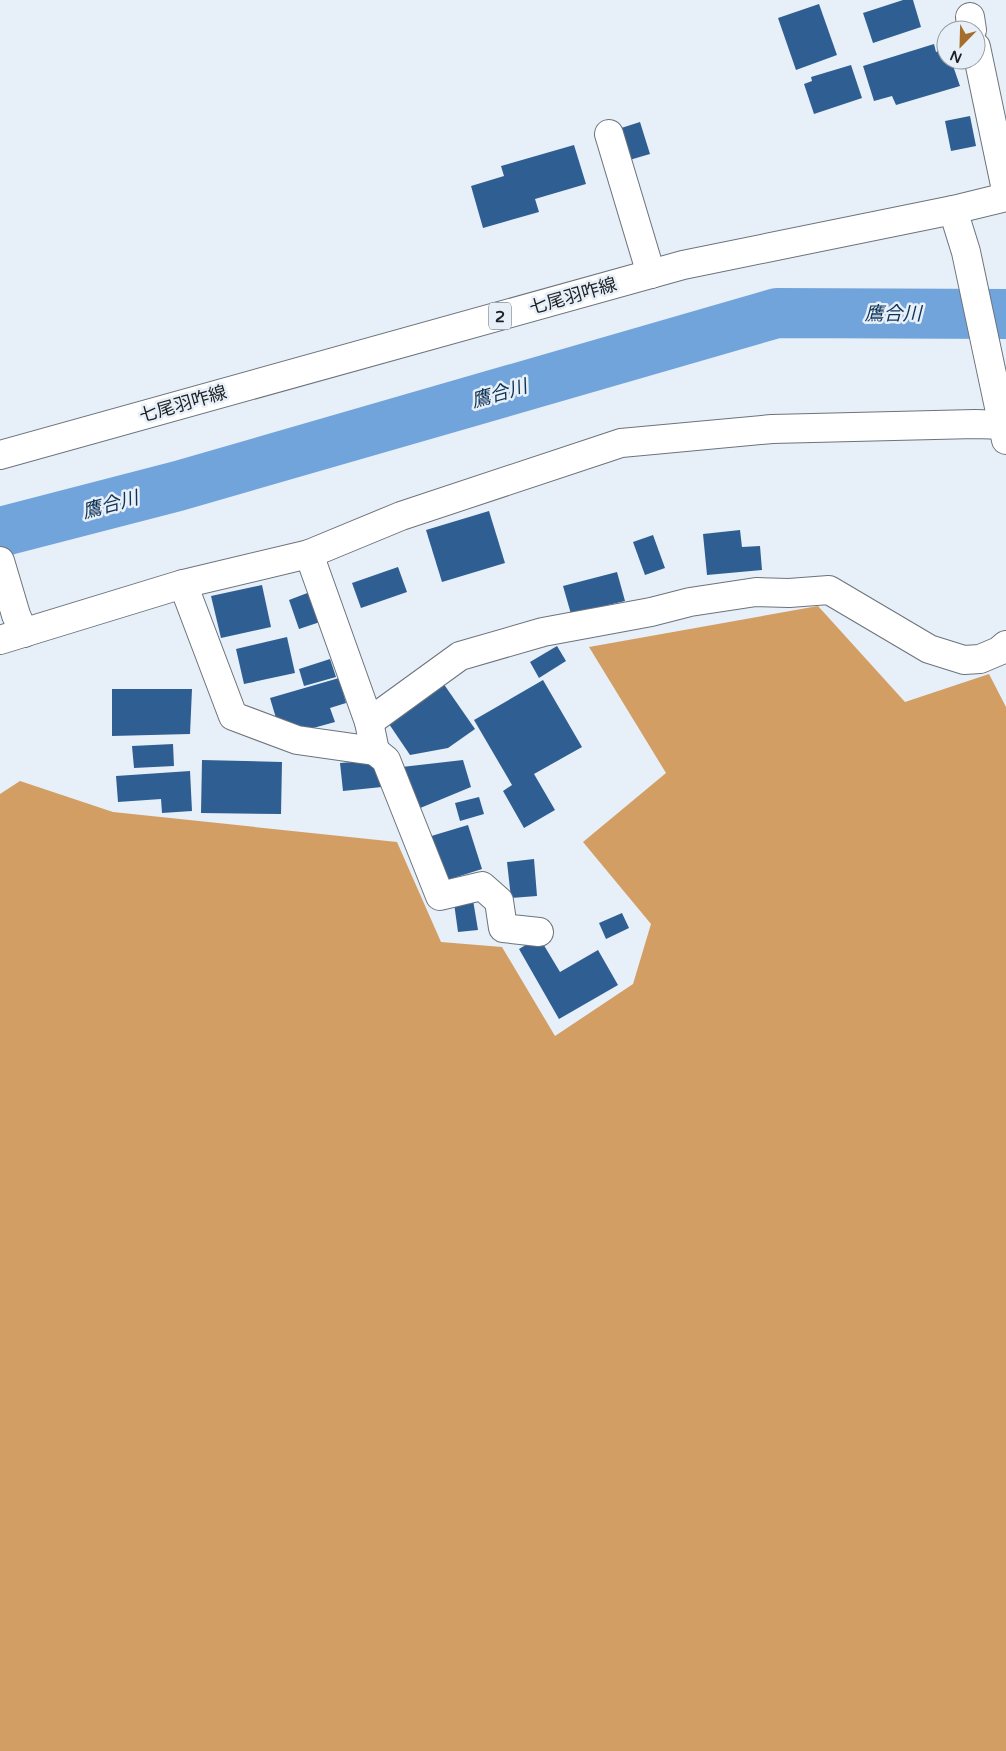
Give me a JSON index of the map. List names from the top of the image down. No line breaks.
{"streets":{"street":["七尾羽咋線","2"]},"water":["鷹合川"],"north":"bottom left"}
